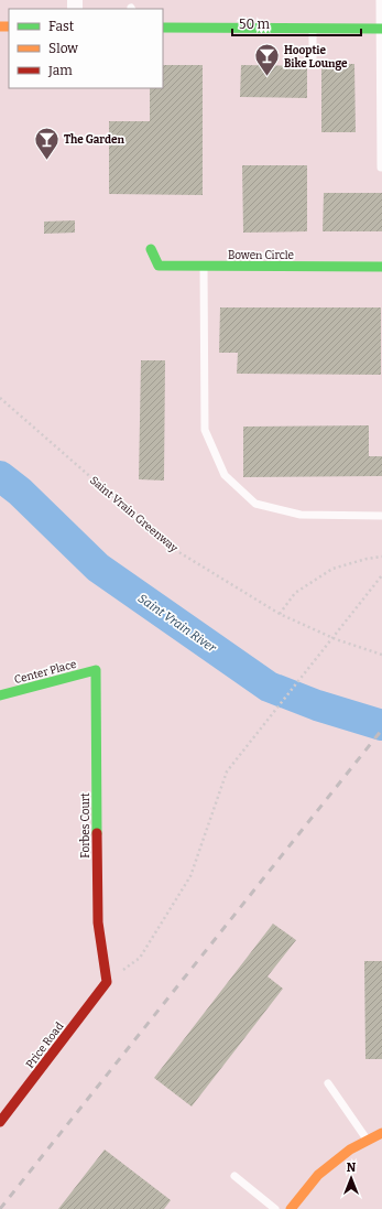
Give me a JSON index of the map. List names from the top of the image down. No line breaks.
{"streets":{"street":["Bowen Circle","Center Place","Forbes Court","Price Road"],"path":["Saint Vrain Greenway"]},"crossings":[["Center Place","Forbes Court"],["Forbes Court","Price Road"]],"water":["Saint Vrain River"],"places":{"bar":["Hooptie Bike Lounge","The Garden"]},"legend":["Fast","Slow","Jam"],"scale_bar":"50 m","north":"top"}
